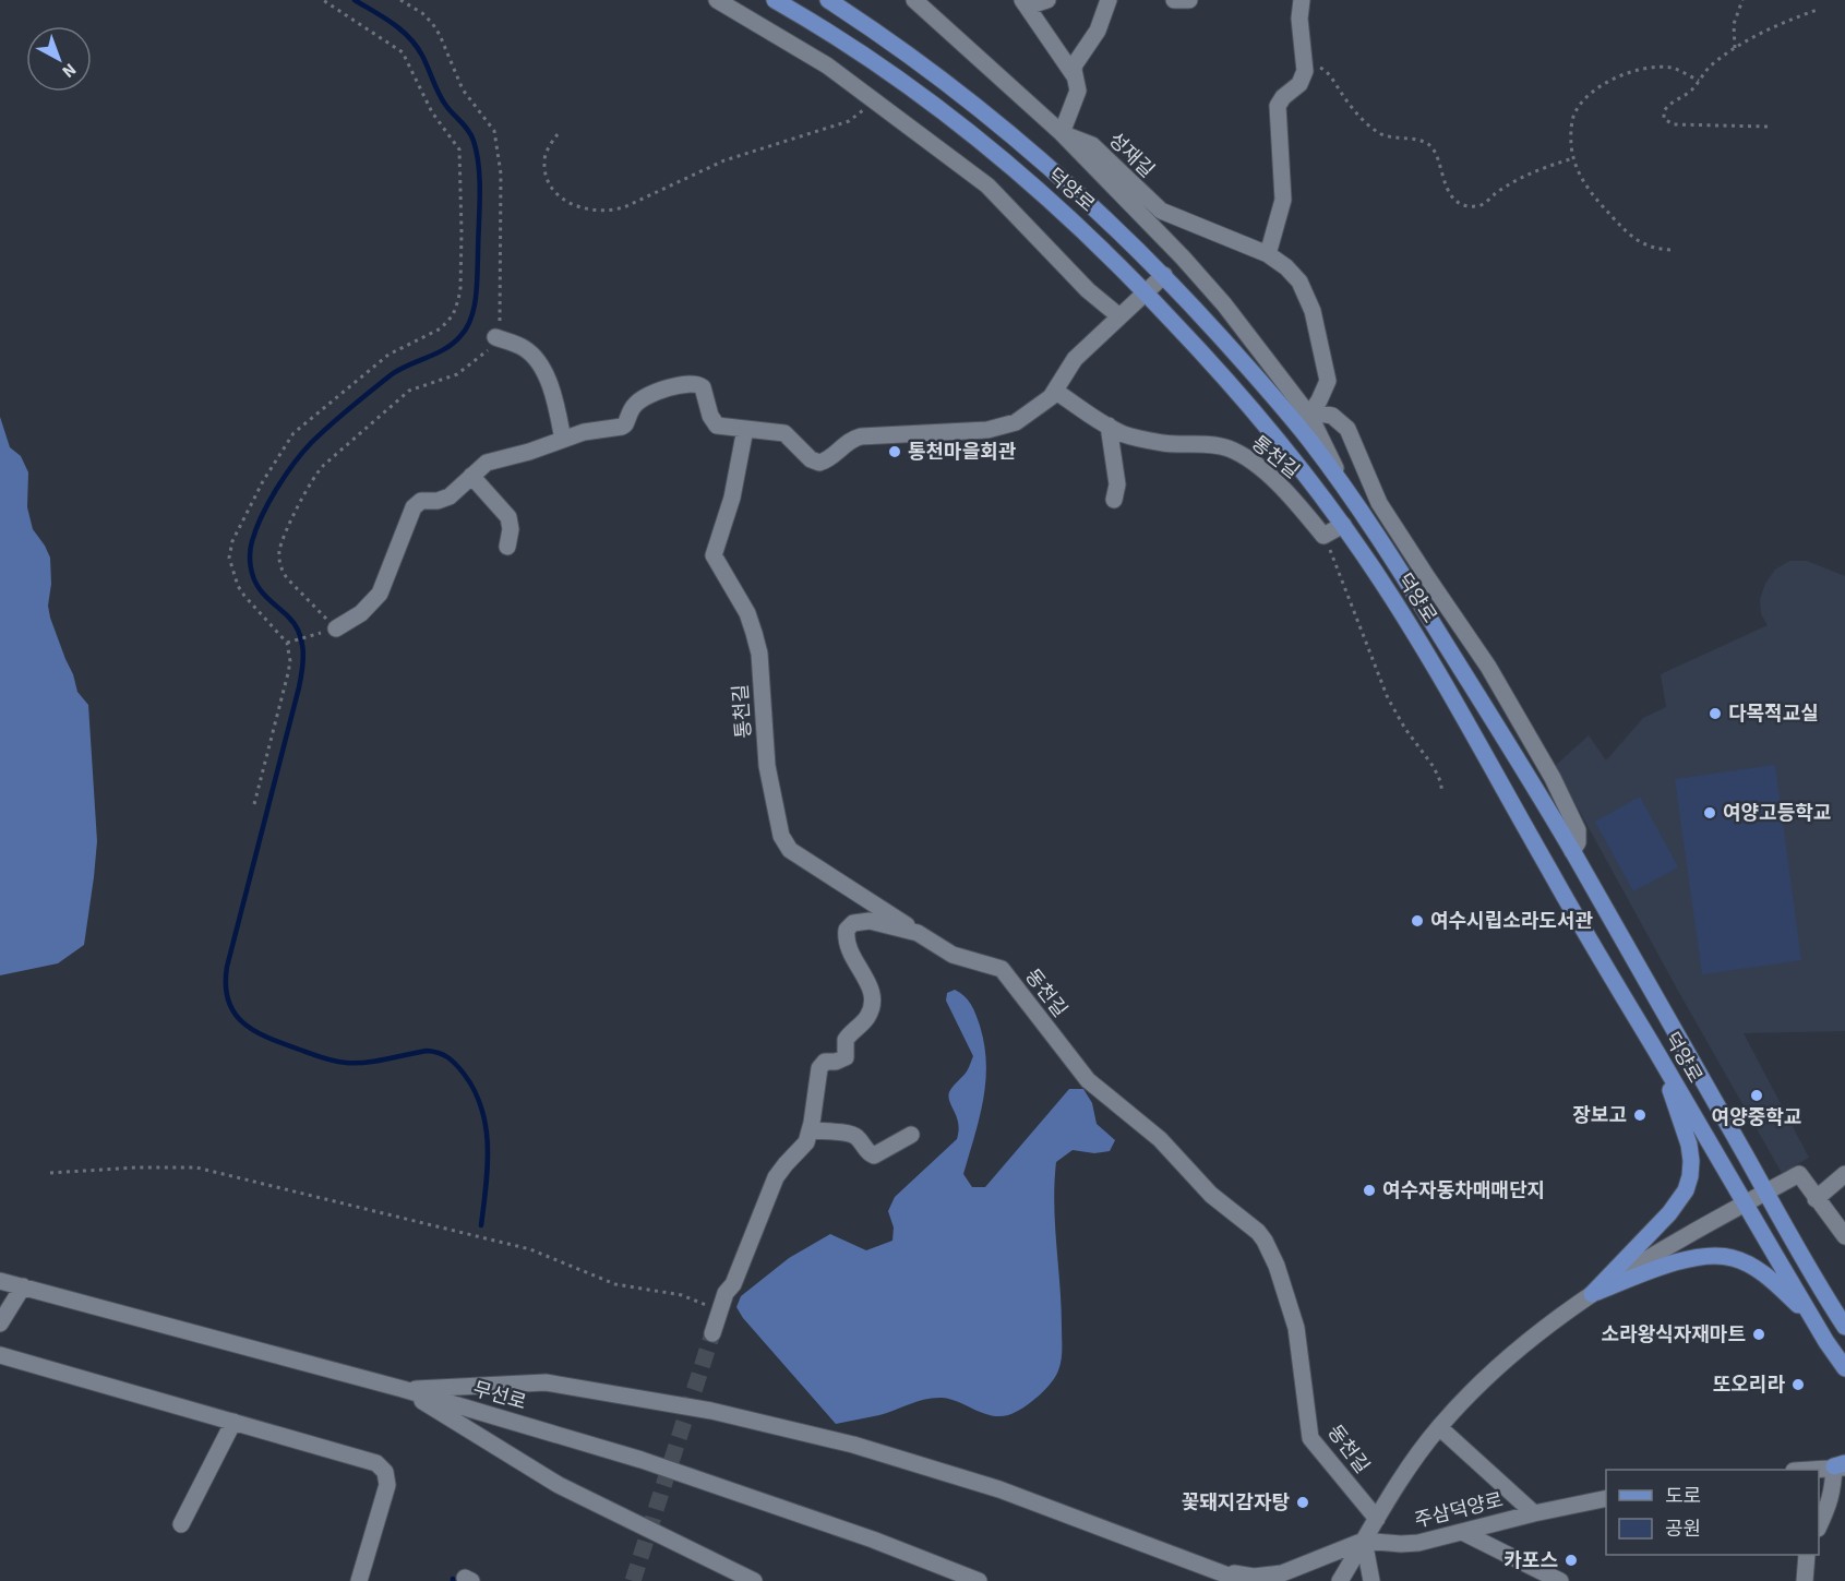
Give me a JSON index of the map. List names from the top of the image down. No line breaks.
{"streets":{"main road":["덕양로"],"street":["성재길","통천길","동천길","무선로","주삼덕양로"]},"crossings":[["성재길","덕양로"],["통천길","동천길"]],"places":["통천마을회관","다목적교실","여양고등학교","여수시립소라도서관","여양중학교","장보고","여수자동차매매단지","소라왕식자재마트","또오리라","꽃돼지감자탕","카포스"],"legend":["도로","공원"],"north":"bottom right"}
